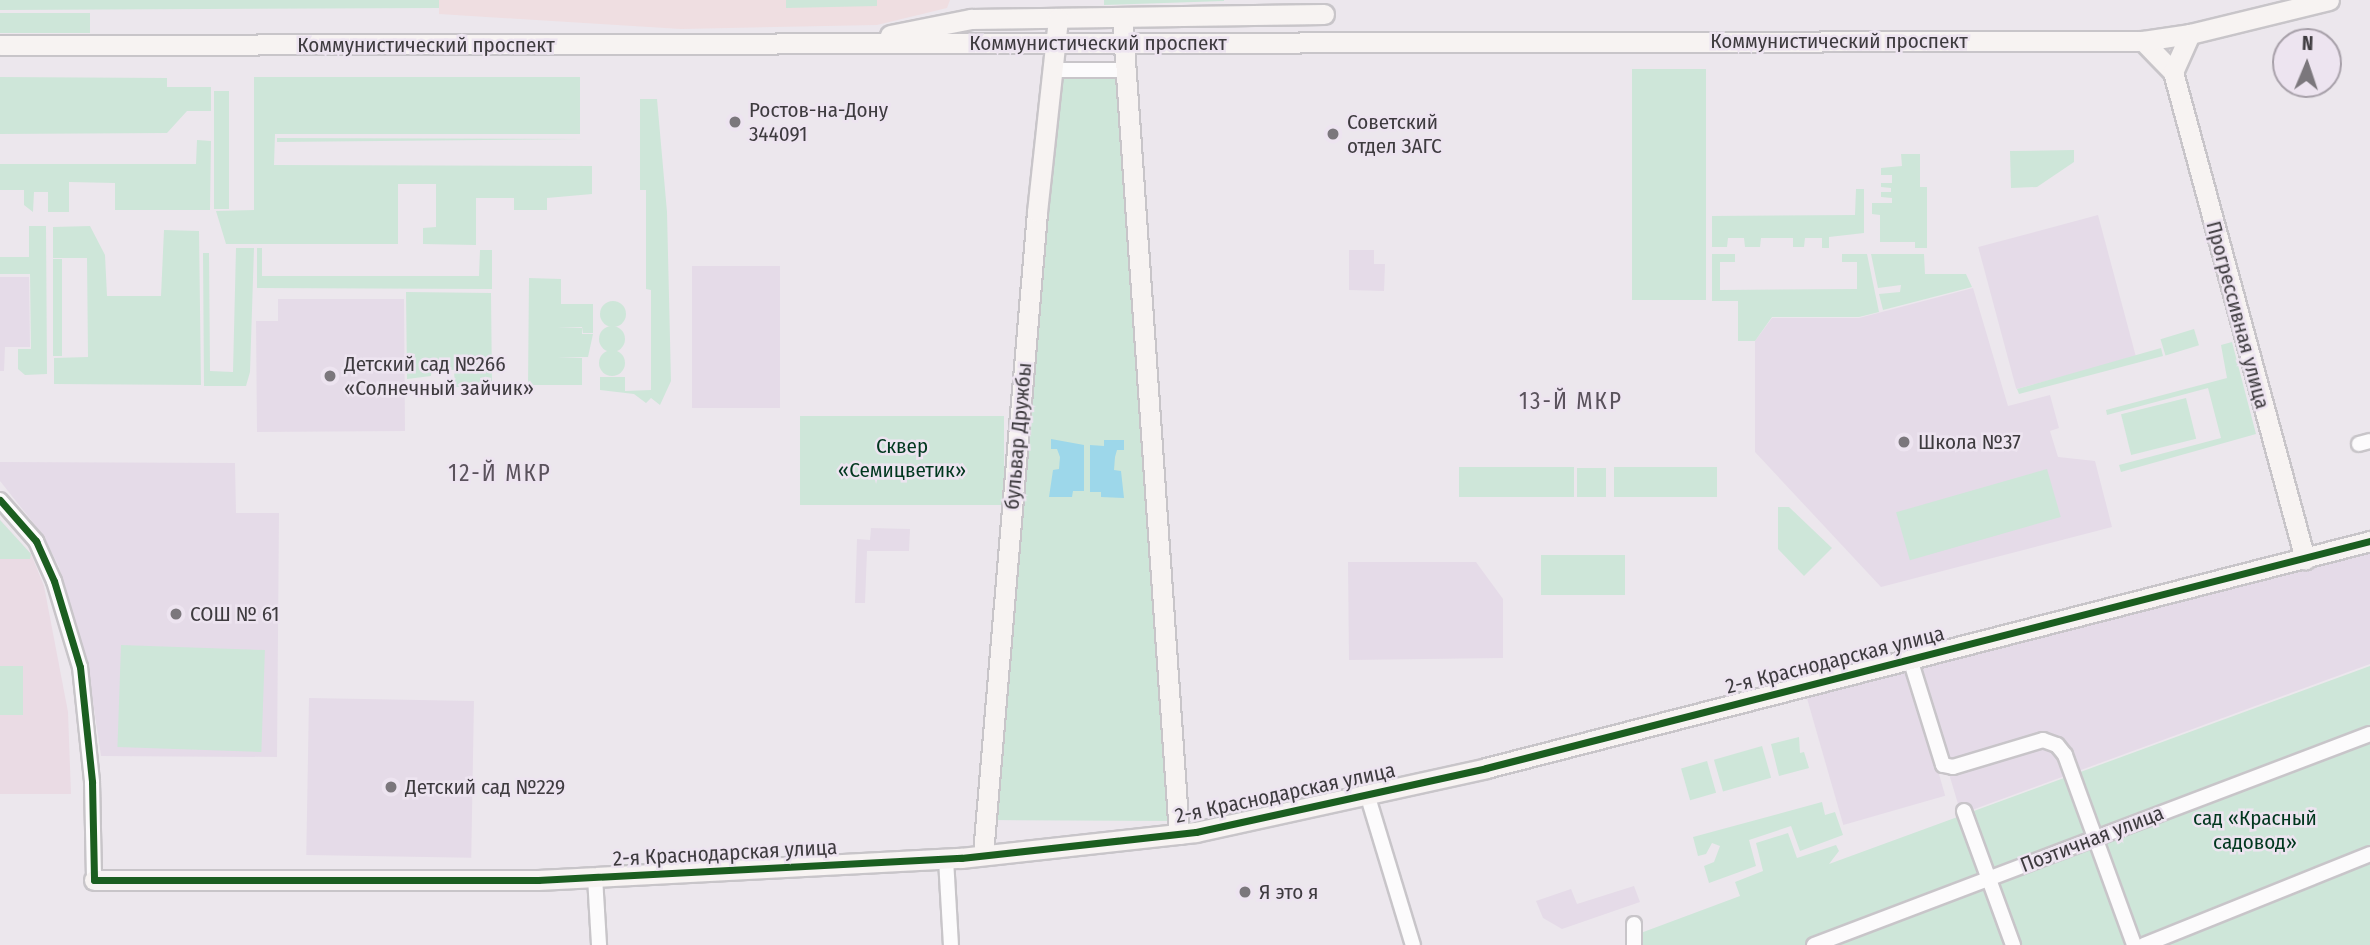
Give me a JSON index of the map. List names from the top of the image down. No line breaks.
{"streets":{"street":["Коммунистический проспект","Прогрессивная улица","бульвар Дружбы","2-я Краснодарская улица","Поэтичная улица"]},"crossings":[["Коммунистический проспект","бульвар Дружбы"],["Прогрессивная улица","2-я Краснодарская улица"],["бульвар Дружбы","2-я Краснодарская улица"]],"districts":["13-Й МКР","12-Й МКР"],"parks":["Сквер «Семицветик»","сад «Красный садовод»"],"places":["Ростов-на-Дону 344091","Советский отдел ЗАГС","Детский сад №266 «Солнечный зайчик»","Школа №37","СОШ № 61","Детский сад №229","Я это я"],"north":"top"}
